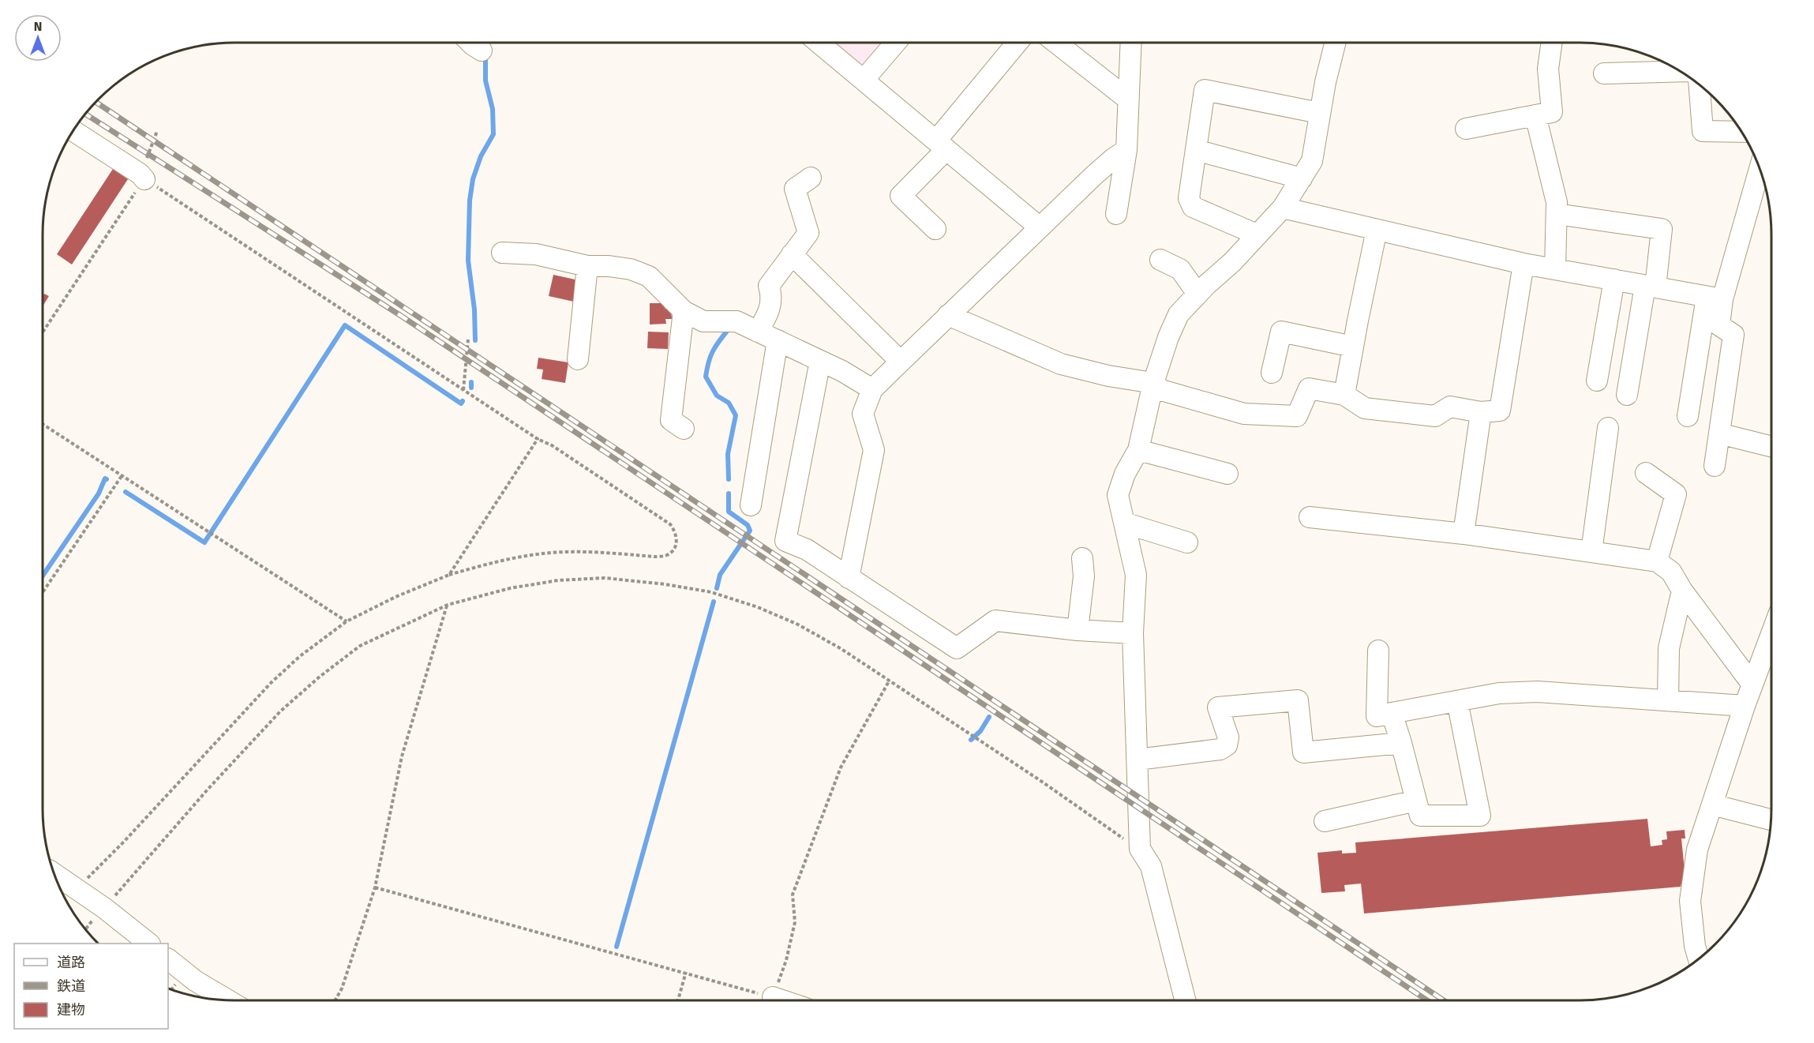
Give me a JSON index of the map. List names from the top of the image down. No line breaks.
{"legend":["道路","鉄道","建物"],"north":"top"}
